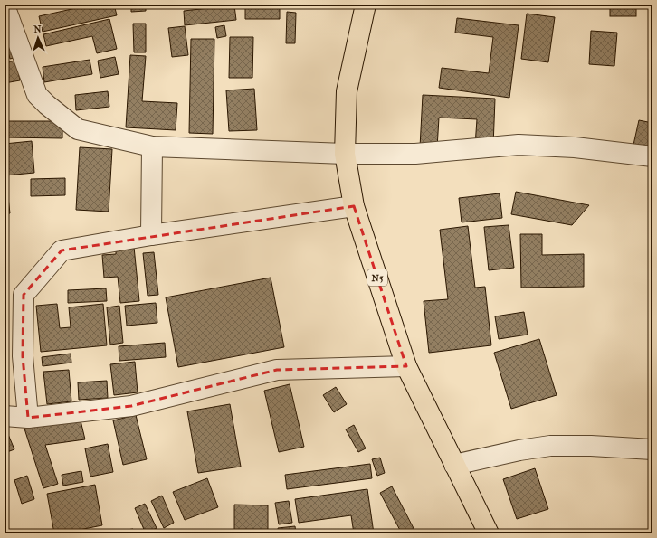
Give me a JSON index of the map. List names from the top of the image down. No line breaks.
{"streets":{"main road":["N5"]},"north":"top"}
